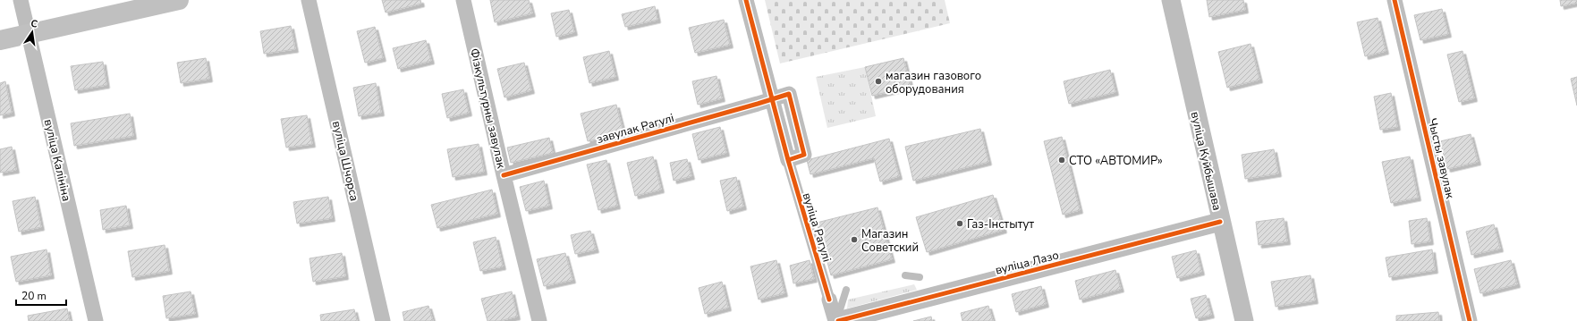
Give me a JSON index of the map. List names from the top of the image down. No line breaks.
{"streets":{"street":["Фізкультурны завулак","завулак Рагулі","Чысты завулак","вуліца Калініна","вуліца Шчорса","вуліца Куйбышава","вуліца Рагулі","вуліца Лазо"]},"crossings":[["Фізкультурны завулак","завулак Рагулі"],["завулак Рагулі","вуліца Рагулі"],["вуліца Куйбышава","вуліца Лазо"],["вуліца Рагулі","вуліца Лазо"]],"places":["магазин газового оборудования","СТО «АВТОМИР»","Газ-Інстытут","Магазин Советский"],"scale_bar":"20 m","north":"top"}
